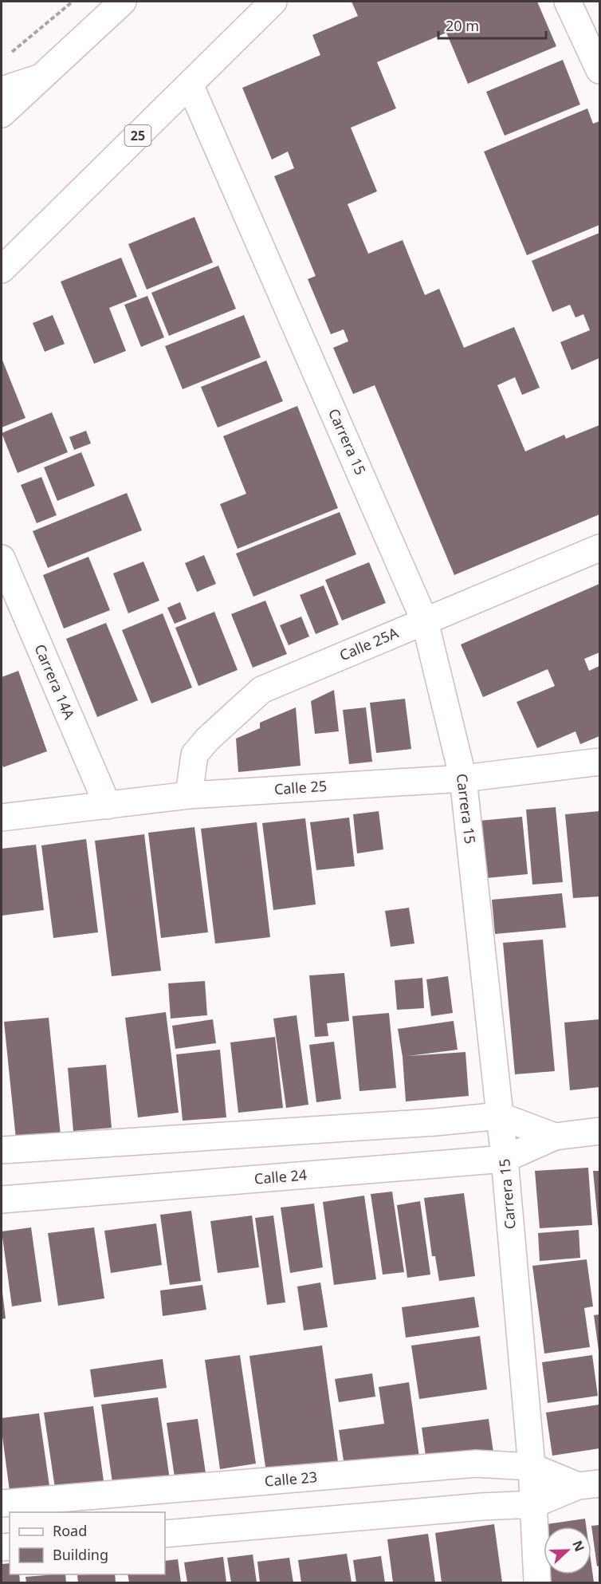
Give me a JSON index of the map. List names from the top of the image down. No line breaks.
{"streets":{"main road":["25","Carrera 15","Calle 25A","Carrera 14A","Calle 25","Calle 24","Calle 23"]},"crossings":[["25","Carrera 15"],["Carrera 15","Calle 25A"],["Carrera 15","Calle 25"],["Carrera 15","Calle 24"],["Carrera 15","Calle 23"],["Calle 25A","Calle 25"],["Carrera 14A","Calle 25"]],"legend":["Road","Building"],"scale_bar":"20 m","north":"right"}
